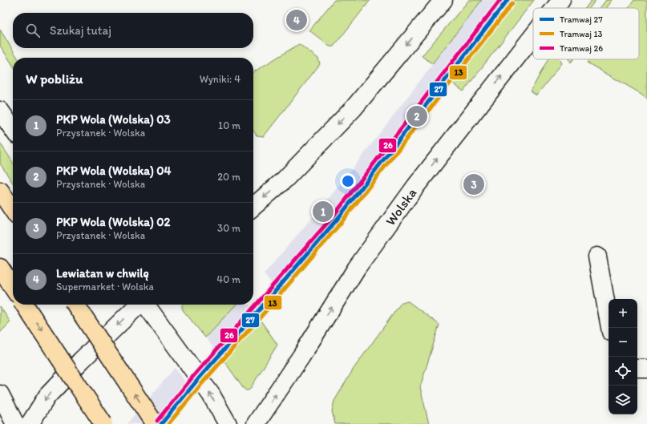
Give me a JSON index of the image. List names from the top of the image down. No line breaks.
{"streets":{"main road":["Wolska"]},"lines":["tram line 27","tram line 26","tram line 13"],"legend":["Tramwaj 27","Tramwaj 13","Tramwaj 26"],"page":{"pins":["4","2","3","1"],"search":"Szukaj tutaj","heading":["W pobliżu","Wyniki: 4"],"list":[{"mark":"1","name":"PKP Wola (Wolska) 03","note":"Przystanek · Wolska","value":"10 m"},{"mark":"2","name":"PKP Wola (Wolska) 04","note":"Przystanek · Wolska","value":"20 m"},{"mark":"3","name":"PKP Wola (Wolska) 02","note":"Przystanek · Wolska","value":"30 m"},{"mark":"4","name":"Lewiatan w chwilę","note":"Supermarket · Wolska","value":"40 m"}],"map_buttons":["+","−"]}}
